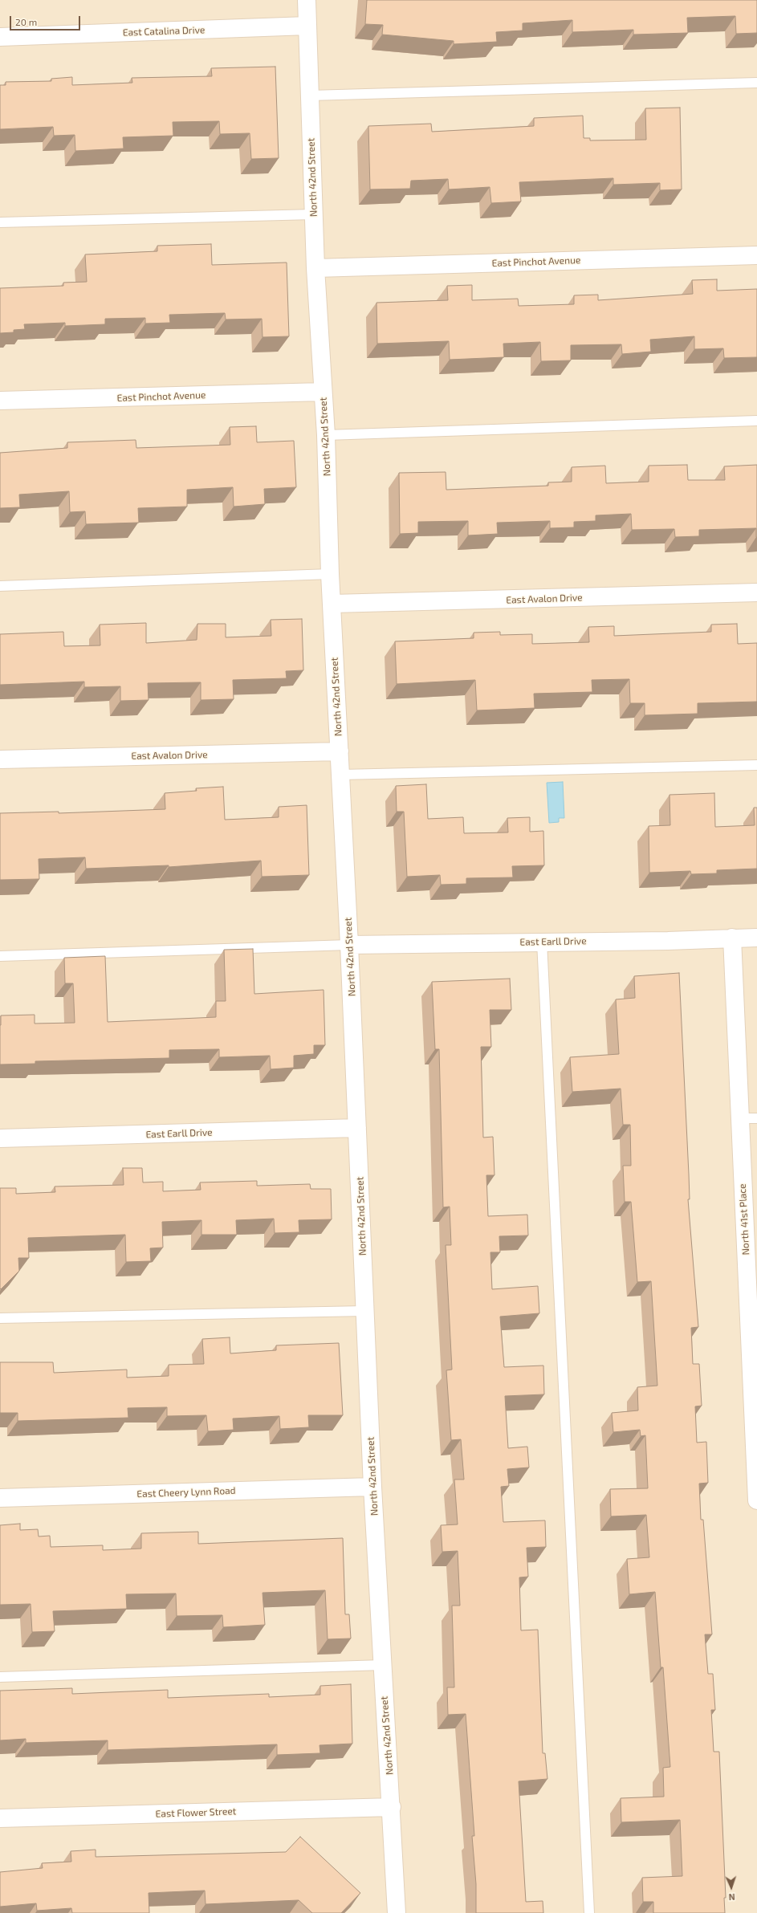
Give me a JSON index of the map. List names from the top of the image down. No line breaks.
{"streets":{"street":["East Catalina Drive","North 42nd Street","East Pinchot Avenue","East Avalon Drive","East Earll Drive","North 41st Place","East Cheery Lynn Road","East Flower Street"]},"crossings":[["East Catalina Drive","North 42nd Street"],["North 42nd Street","East Pinchot Avenue"],["North 42nd Street","East Avalon Drive"],["North 42nd Street","East Earll Drive"],["North 42nd Street","East Cheery Lynn Road"],["North 42nd Street","East Flower Street"],["East Earll Drive","North 41st Place"]],"scale_bar":"20 m","north":"bottom"}
